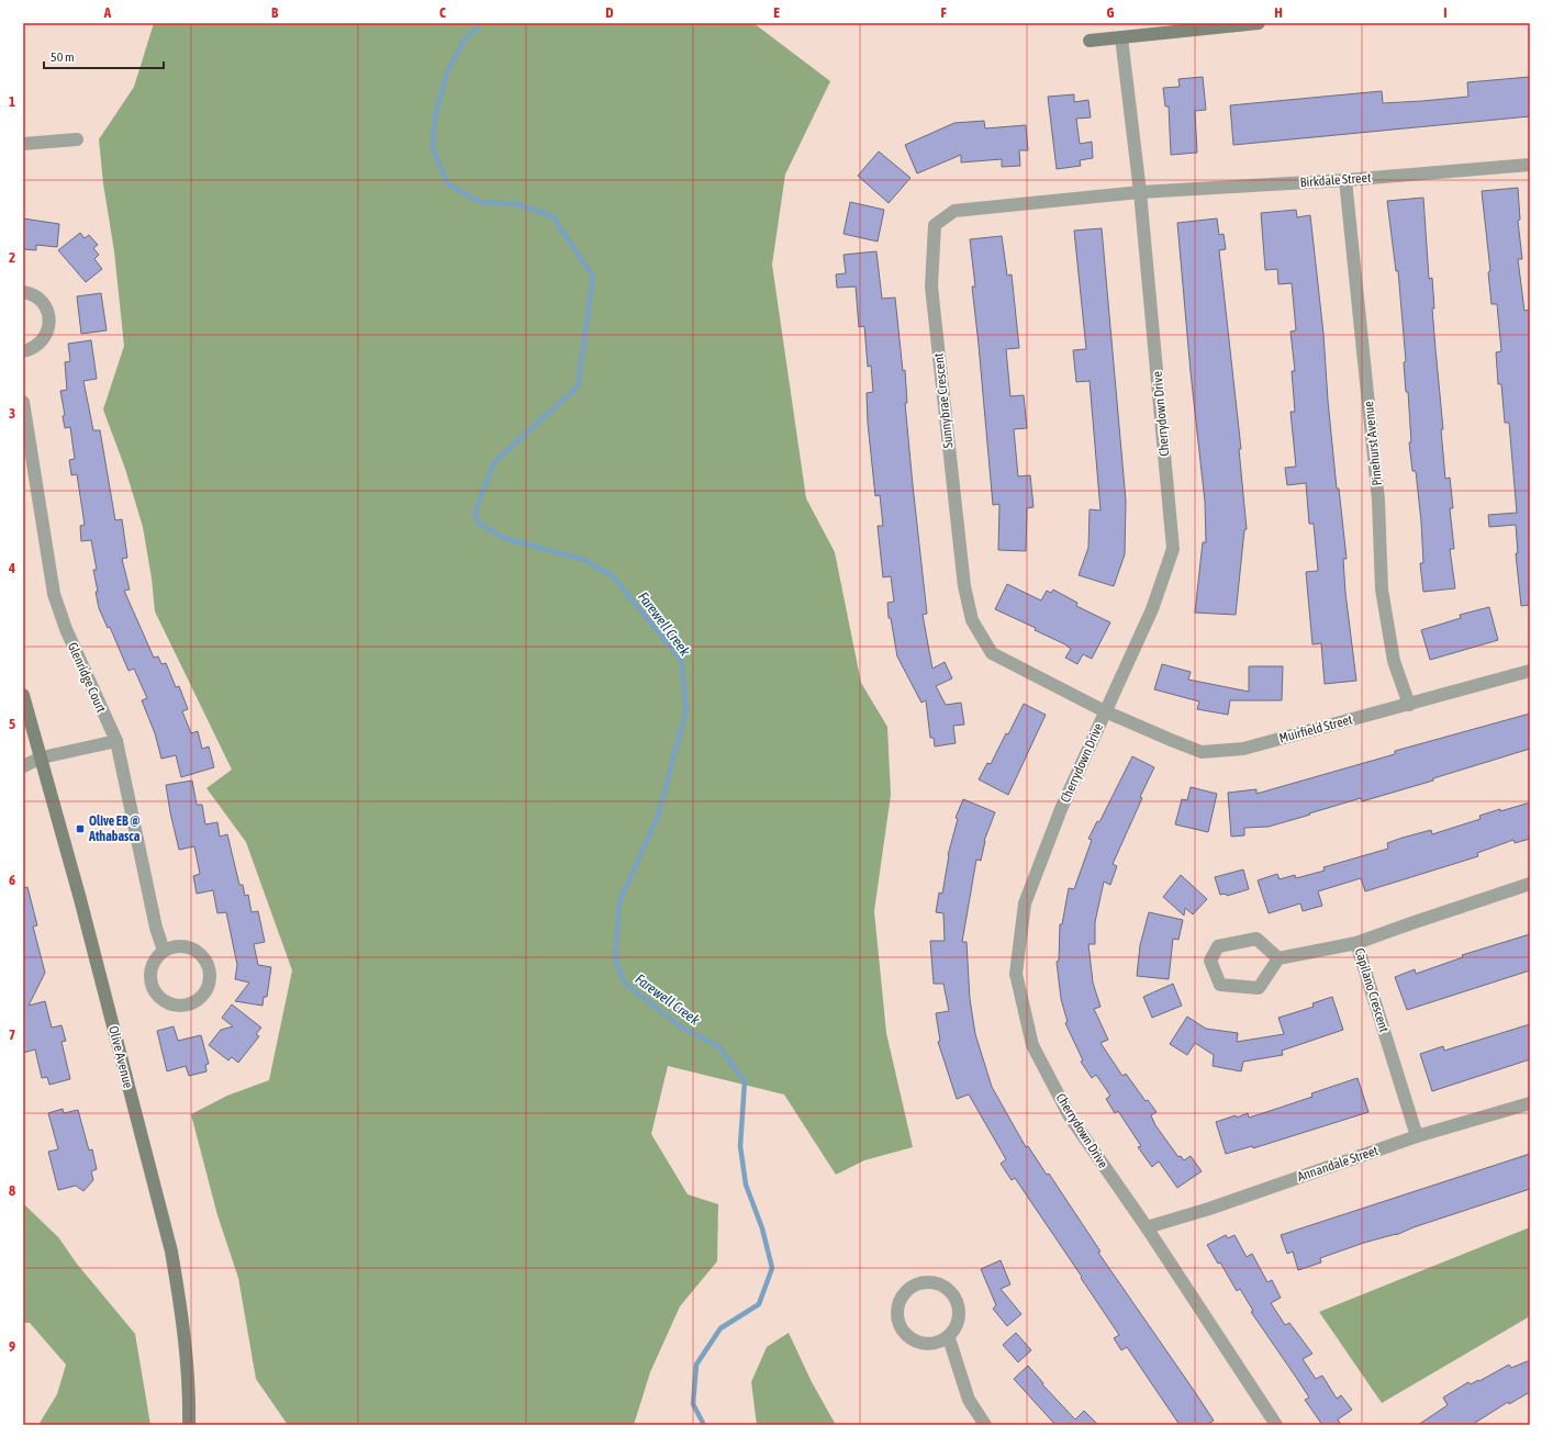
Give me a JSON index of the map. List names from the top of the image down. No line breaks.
{"streets":{"main road":["Olive Avenue"],"street":["Birkdale Street","Sunnybrae Crescent","Cherrydown Drive","Pinehurst Avenue","Glenridge Court","Muirfield Street","Capilano Crescent","Annandale Street"]},"crossings":[["Birkdale Street","Sunnybrae Crescent"],["Birkdale Street","Cherrydown Drive"],["Birkdale Street","Pinehurst Avenue"],["Sunnybrae Crescent","Cherrydown Drive"],["Sunnybrae Crescent","Muirfield Street"],["Cherrydown Drive","Muirfield Street"],["Cherrydown Drive","Annandale Street"],["Pinehurst Avenue","Muirfield Street"],["Capilano Crescent","Annandale Street"]],"water":["Farewell Creek"],"places":{"transit":["Olive EB @ Athabasca"]},"scale_bar":"50 m","grid":{"columns":["A","B","C","D","E","F","G","H","I"],"rows":["1","2","3","4","5","6","7","8","9"]}}
